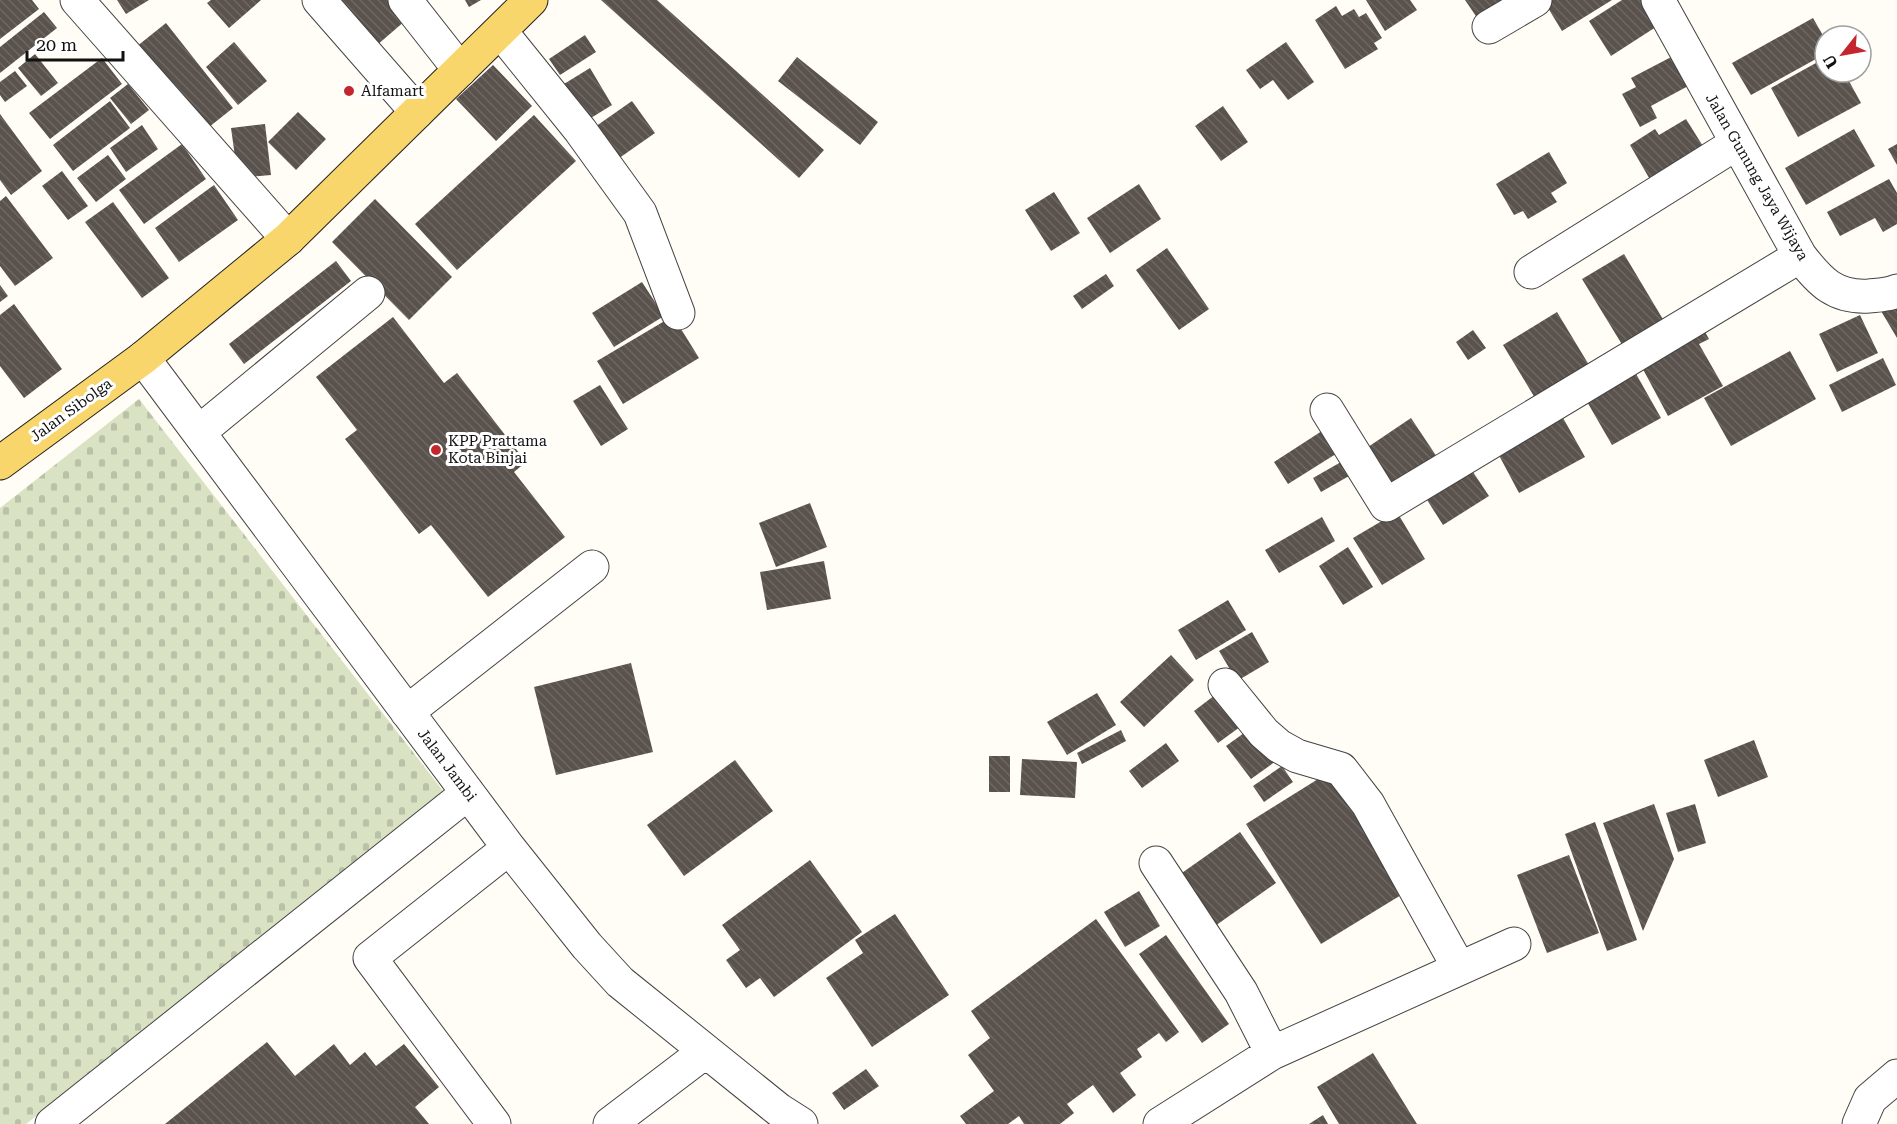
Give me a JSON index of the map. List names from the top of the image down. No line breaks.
{"streets":{"main road":["Jalan Sibolga"],"street":["Jalan Gunung Jaya Wijaya","Jalan Jambi"]},"crossings":[["Jalan Sibolga","Jalan Jambi"]],"places":["Alfamart","KPP Prattama Kota Binjai"],"scale_bar":"20 m","north":"bottom left"}
